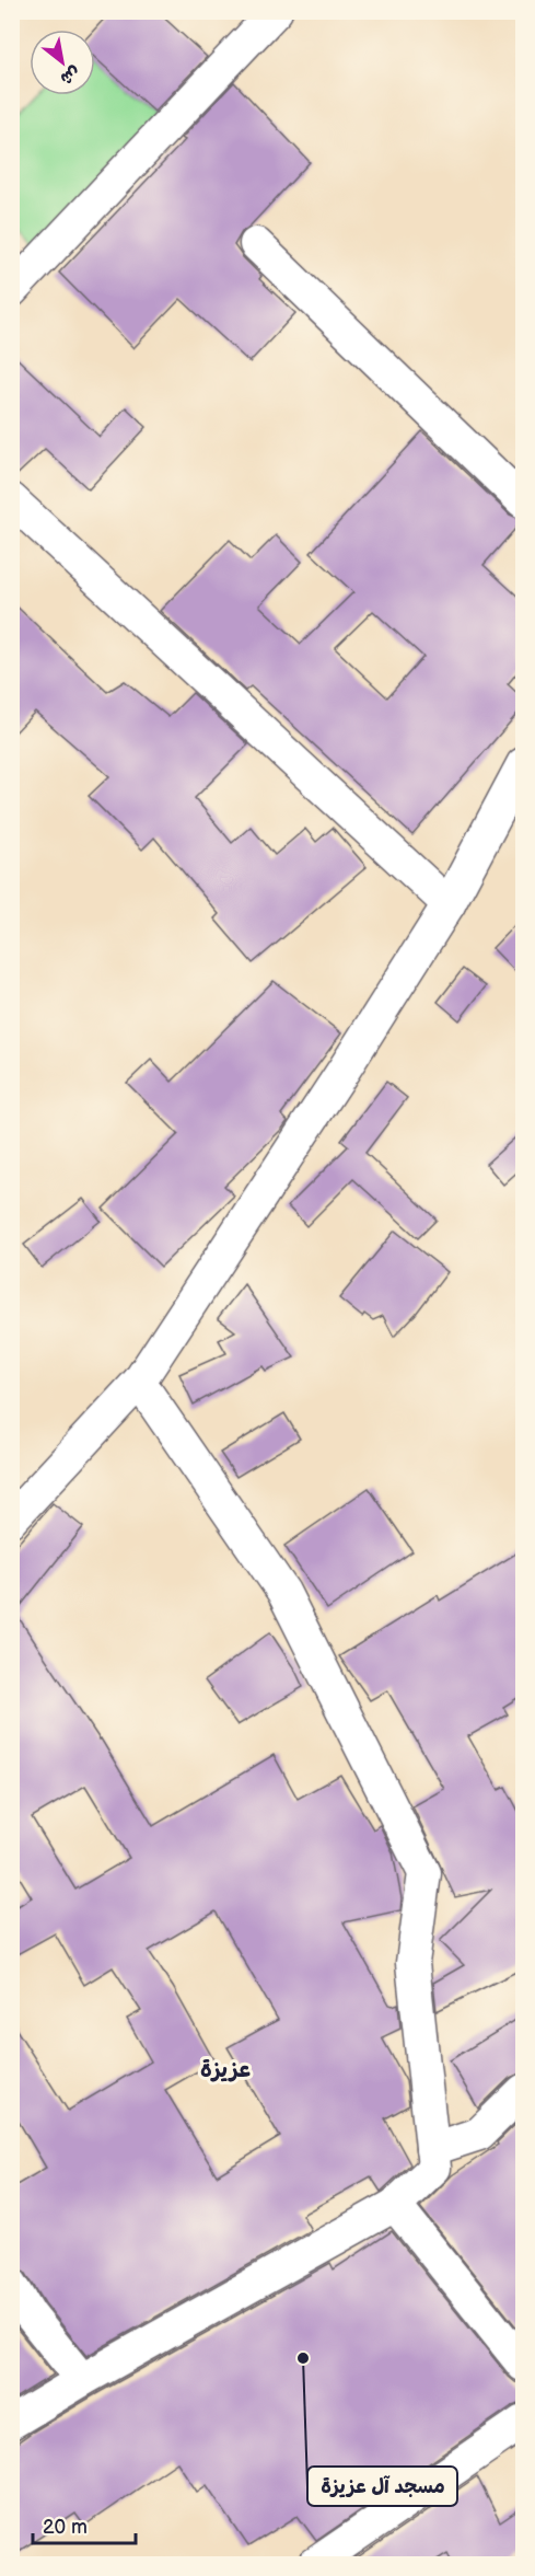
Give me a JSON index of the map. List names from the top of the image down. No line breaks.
{"districts":["عزيزة"],"places":["مسجد آل عزيزة"],"scale_bar":"20 m","north":"bottom right"}
